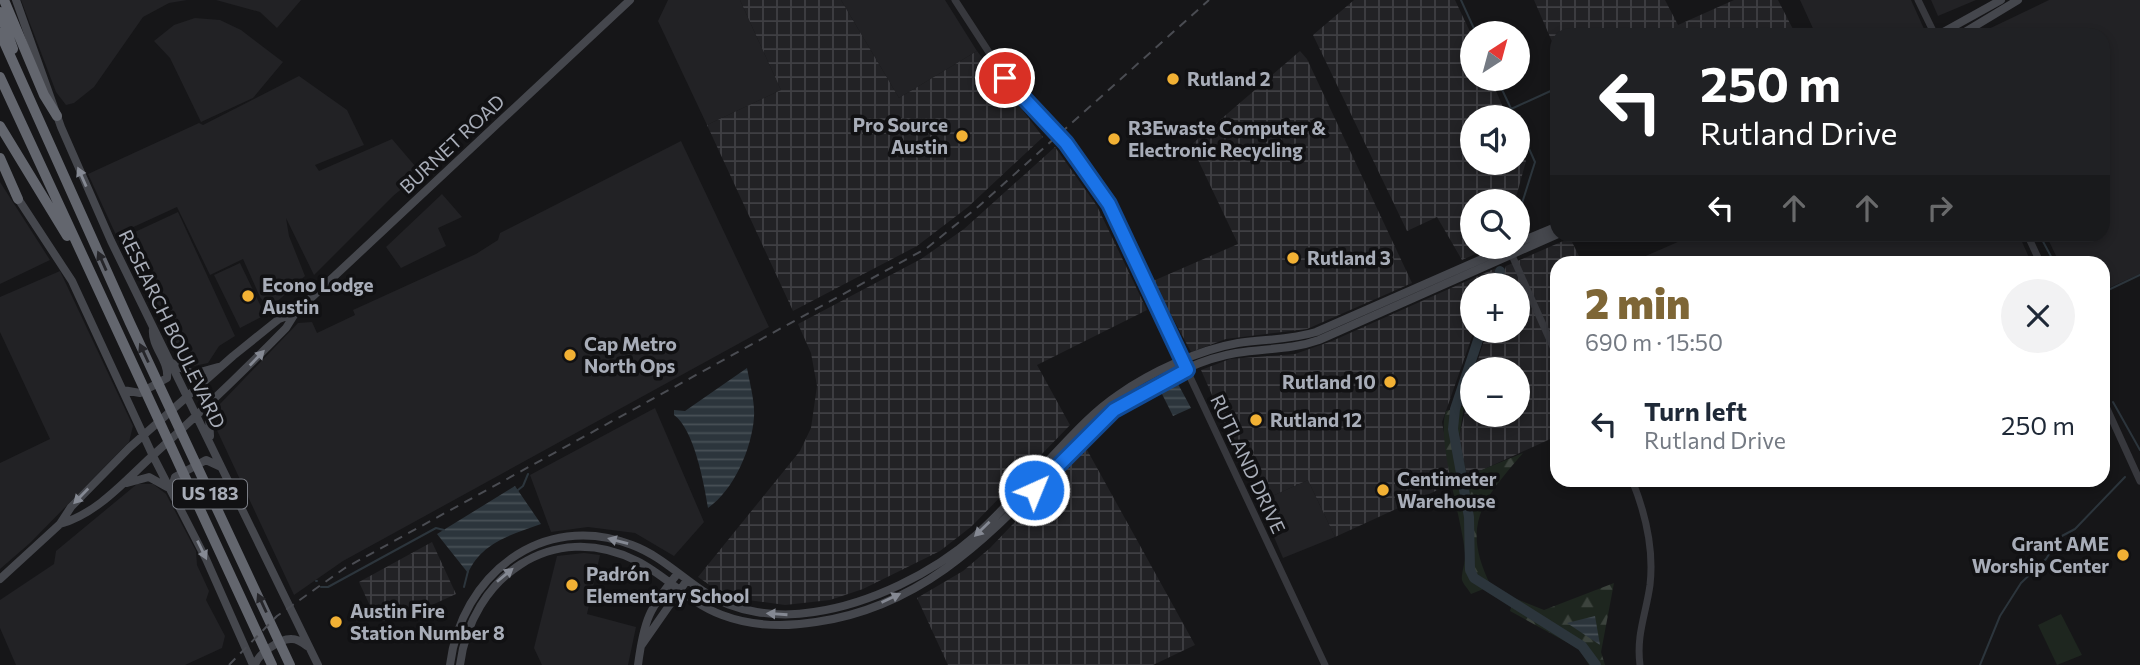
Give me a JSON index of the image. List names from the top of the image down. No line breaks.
{"streets":{"highway":["US 183"],"main road":["BURNET ROAD","RESEARCH BOULEVARD"],"street":["RUTLAND DRIVE"]},"crossings":[["BURNET ROAD","RESEARCH BOULEVARD"]],"places":["Rutland 2","Pro Source Austin","R3Ewaste Computer & Electronic Recycling","Rutland 3","Econo Lodge Austin","Cap Metro North Ops","Rutland 10","Rutland 12","Centimeter Warehouse","Grant AME Worship Center","Padrón Elementary School","Austin Fire Station Number 8"],"north":"top right","page":{"map_buttons":["+","−"],"turn":["250 m","Rutland Drive"],"heading":["2 min","690 m · 15:50"],"list":[{"name":"Turn left","note":"Rutland Drive","value":"250 m"}]}}
